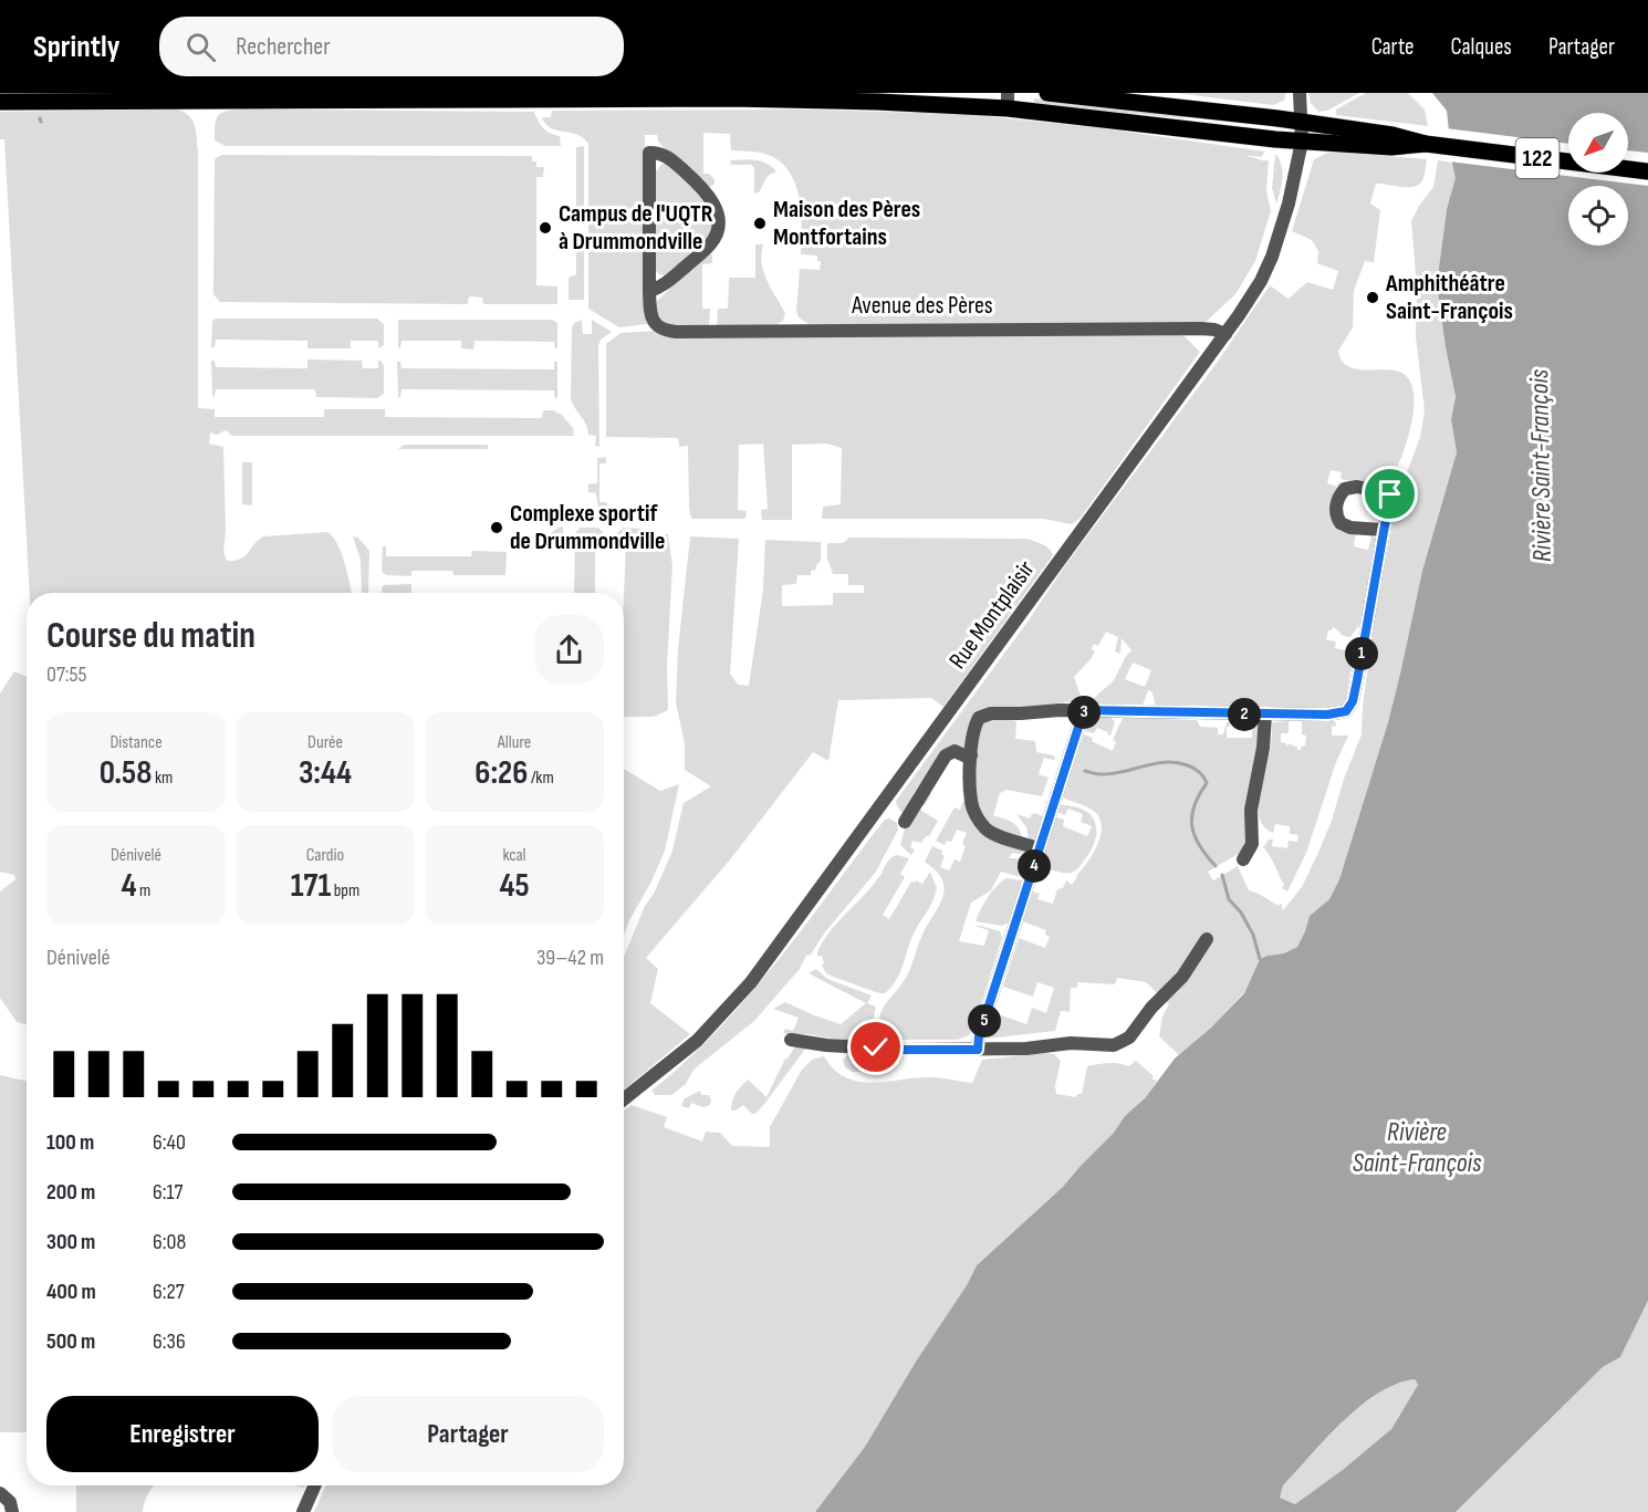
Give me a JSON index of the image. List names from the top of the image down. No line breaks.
{"streets":{"main road":["122"],"street":["Avenue des Pères","Rue Montplaisir"]},"crossings":[["122","Rue Montplaisir"],["Avenue des Pères","Rue Montplaisir"]],"water":["Rivière Saint-François"],"places":["Maison des Pères Montfortains","Campus de l'UQTR à Drummondville","Amphithéâtre Saint-François","Complexe sportif de Drummondville"],"north":"bottom left","page":{"header":"Sprintly","search":"Rechercher","nav":["Carte","Calques","Partager"],"heading":["Course du matin","07:55"],"pins":["1","3","2","4","5"],"stats":[["Distance","0.58 km"],["Durée","3:44"],["Allure","6:26 /km"],["Dénivelé","4 m"],["Cardio","171 bpm"],["kcal","45"]],"chart":["Dénivelé","39–42 m"],"list":[{"name":"100 m","note":"6:40"},{"name":"200 m","note":"6:17"},{"name":"300 m","note":"6:08"},{"name":"400 m","note":"6:27"},{"name":"500 m","note":"6:36"}],"buttons":["Enregistrer","Partager"]}}
